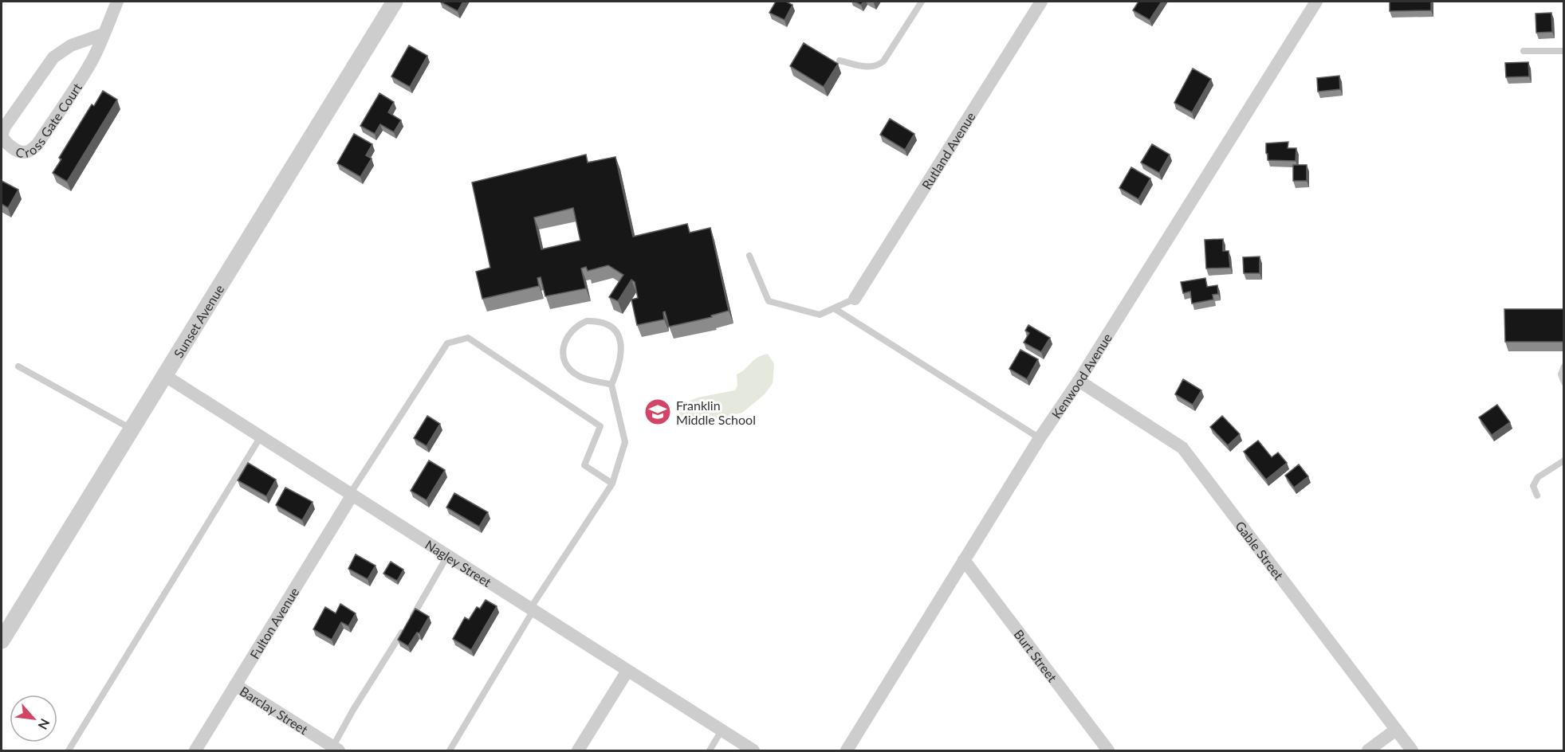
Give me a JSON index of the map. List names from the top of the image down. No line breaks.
{"streets":{"street":["Cross Gate Court","Rutland Avenue","Sunset Avenue","Kenwood Avenue","Gable Street","Nagley Street","Fulton Avenue","Burt Street","Barclay Street"]},"crossings":[["Sunset Avenue","Nagley Street"],["Kenwood Avenue","Gable Street"],["Kenwood Avenue","Burt Street"],["Nagley Street","Fulton Avenue"],["Fulton Avenue","Barclay Street"]],"places":{"school or university":["Franklin Middle School"]},"north":"bottom right"}
